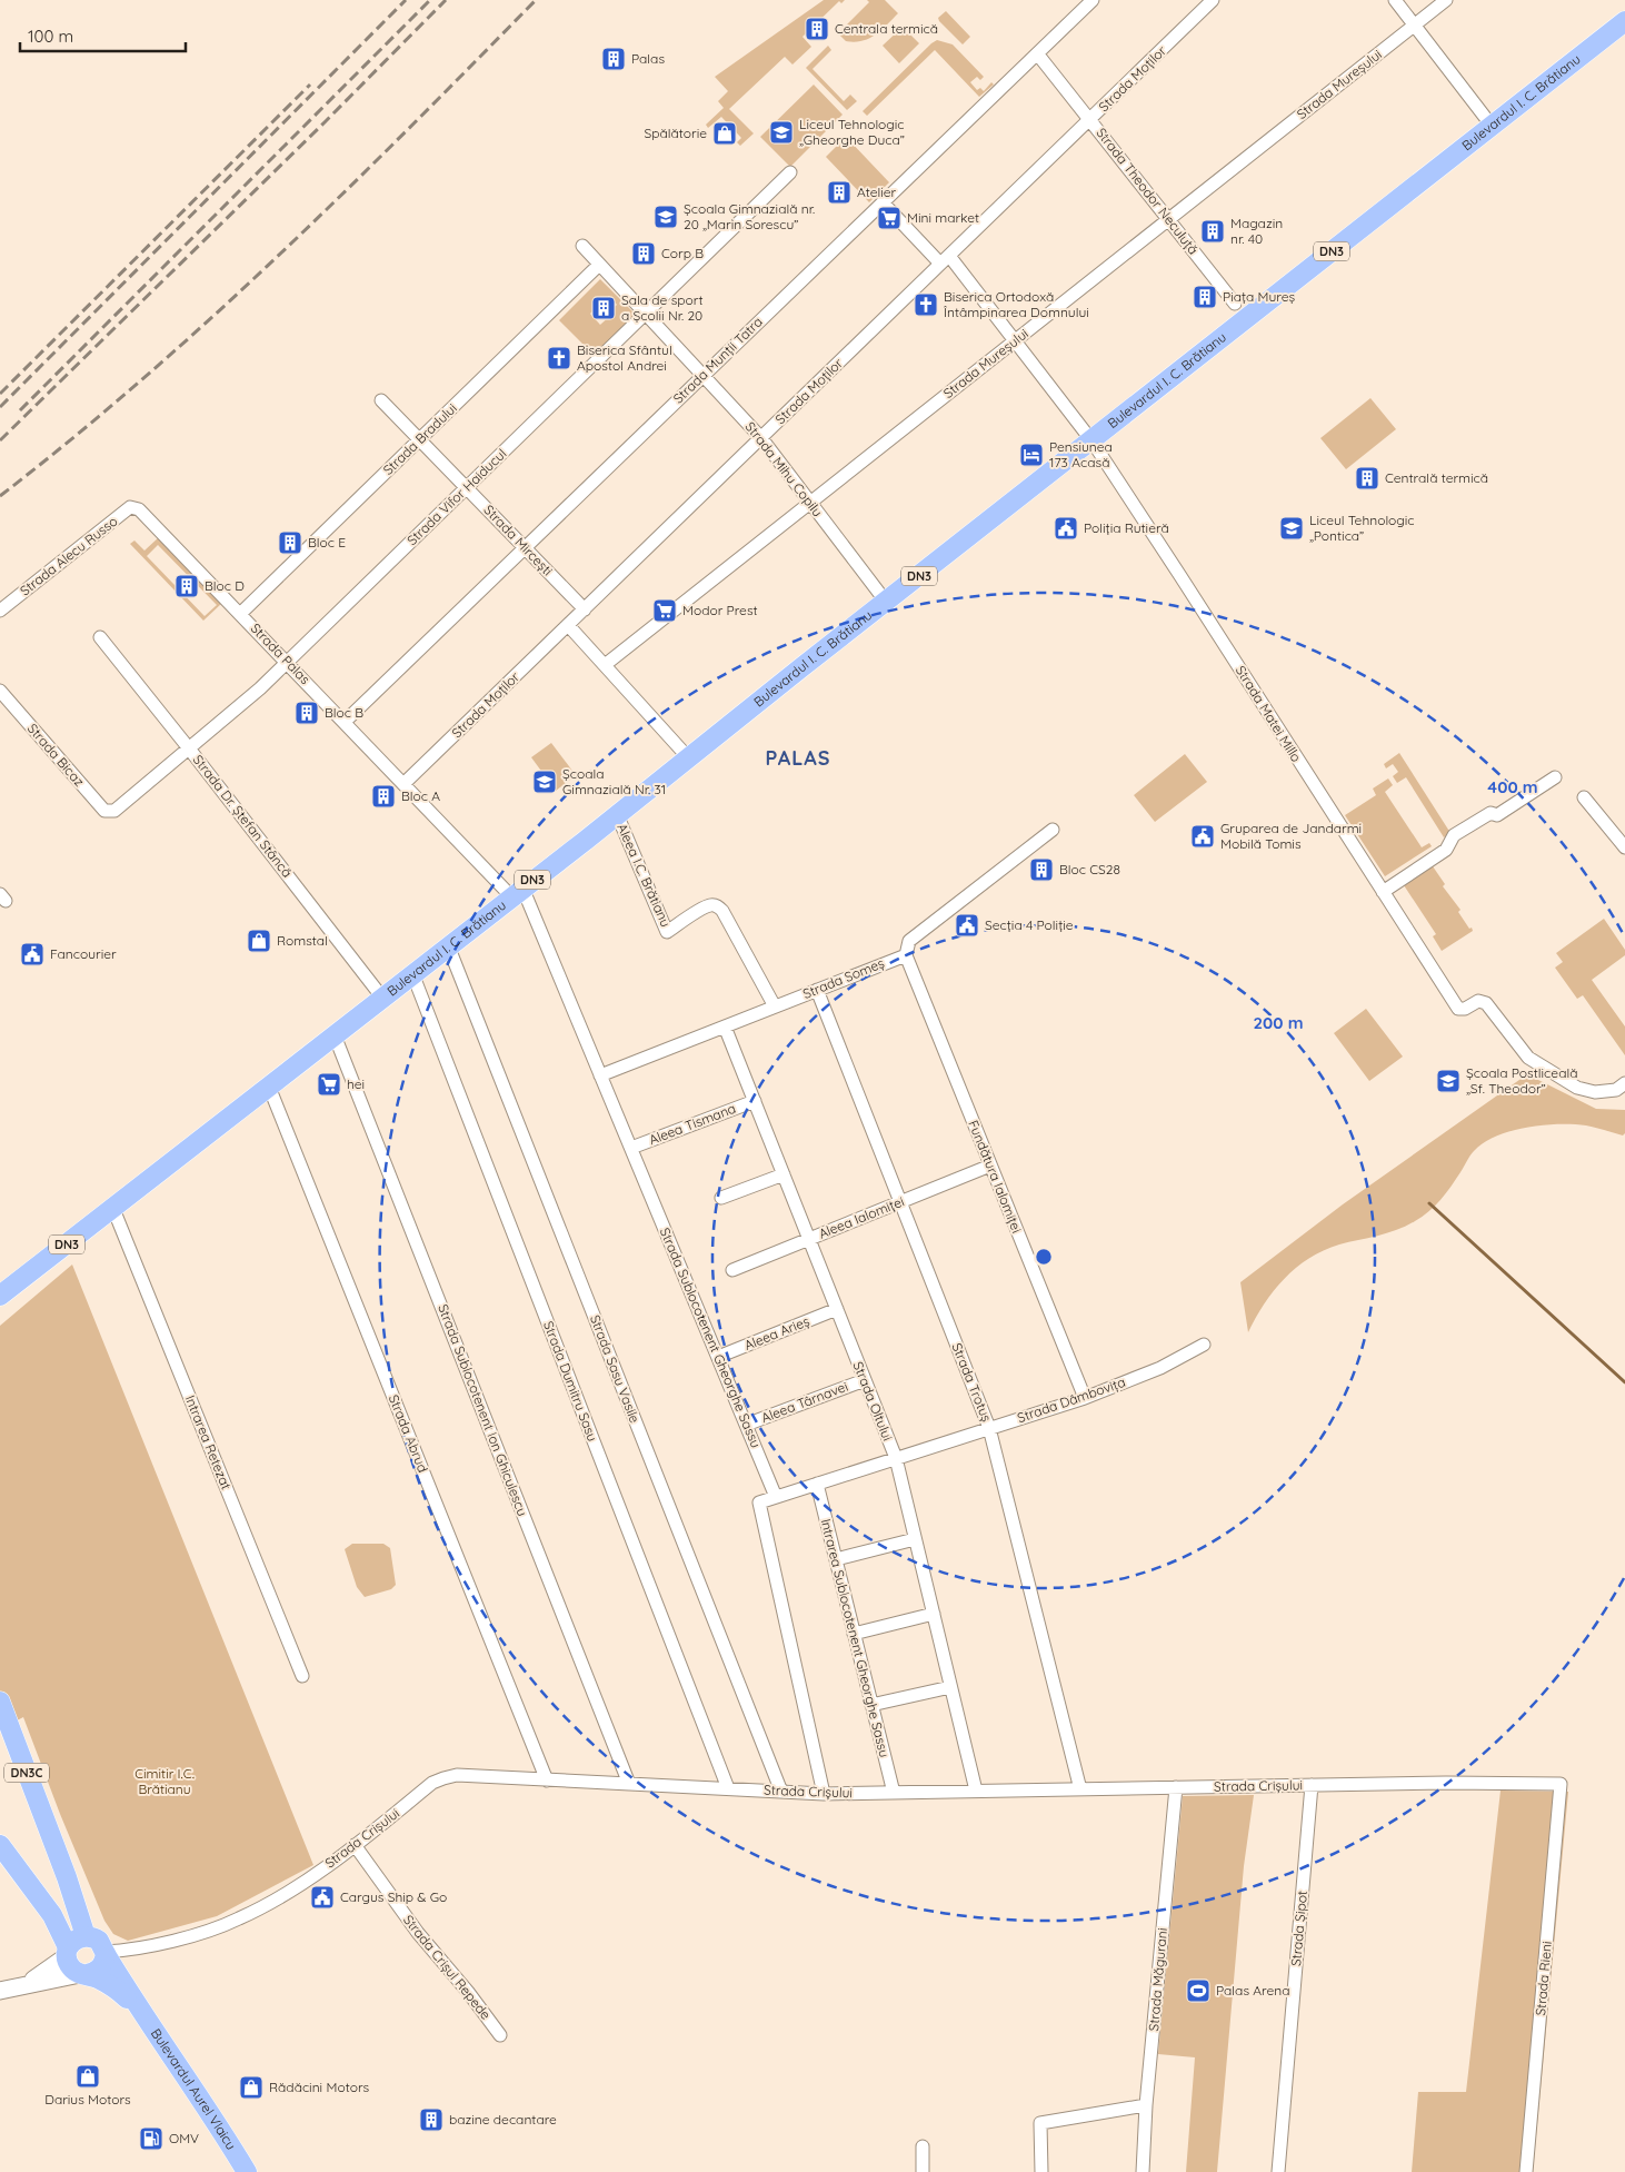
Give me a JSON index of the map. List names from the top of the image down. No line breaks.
{"streets":{"main road":["Bulevardul I. C. Brătianu","DN3","DN3C","Bulevardul Aurel Vlaicu"],"street":["Strada Moților","Strada Mureșului","Strada Theodor Neculuță","Strada Munții Tatra","Strada Bradului","Strada Mihu Copilu","Strada Vifor Haiducul","Strada Mircești","Strada Alecu Russo","Strada Palas","Strada Matei Millo","Strada Bicaz","Strada Dr. Ștefan Stâncă","Aleea I.C. Brătianu","Strada Someș","Aleea Tismana","Fundătura Ialomiței","Aleea Ialomiței","Aleea Arieș","Strada Sublocotenent Gheorghe Sassu","Strada Sasu Vasile","Strada Dumitru Sasu","Strada Trotuș","Strada Dâmbovița","Strada Oltului","Aleea Târnavei","Strada Sublocotenent Ion Ghiculescu","Strada Abrud","Intrarea Retezat","Intrarea Sublocotenent Gheorghe Sassu","Strada Crișului","Strada Șipot","Strada Crișul Repede","Strada Rieni","Strada Măgurani"]},"crossings":[["Strada Moților","Strada Theodor Neculuță"],["Strada Moților","Strada Mihu Copilu"],["Strada Moților","Strada Mircești"],["Strada Moților","Strada Palas"],["Strada Moților","Strada Matei Millo"],["Strada Mureșului","Strada Theodor Neculuță"],["Strada Mureșului","Strada Mihu Copilu"],["Strada Mureșului","Strada Matei Millo"],["Bulevardul I. C. Brătianu","Strada Mihu Copilu"],["Bulevardul I. C. Brătianu","Strada Palas"],["Bulevardul I. C. Brătianu","Strada Matei Millo"],["Bulevardul I. C. Brătianu","Strada Dr. Ștefan Stâncă"],["Bulevardul I. C. Brătianu","Aleea I.C. Brătianu"],["Bulevardul I. C. Brătianu","Strada Sublocotenent Gheorghe Sassu"],["Bulevardul I. C. Brătianu","Strada Sasu Vasile"],["Bulevardul I. C. Brătianu","Strada Dumitru Sasu"],["Bulevardul I. C. Brătianu","Strada Sublocotenent Ion Ghiculescu"],["Bulevardul I. C. Brătianu","Strada Abrud"],["Bulevardul I. C. Brătianu","Intrarea Retezat"],["Strada Theodor Neculuță","Strada Munții Tatra"],["Strada Munții Tatra","Strada Mihu Copilu"],["Strada Munții Tatra","Strada Mircești"],["Strada Munții Tatra","Strada Palas"],["Strada Munții Tatra","Strada Matei Millo"],["Strada Bradului","Strada Mihu Copilu"],["Strada Bradului","Strada Mircești"],["Strada Bradului","Strada Palas"],["Strada Mihu Copilu","Strada Vifor Haiducul"],["Strada Vifor Haiducul","Strada Mircești"],["Strada Vifor Haiducul","Strada Palas"],["Strada Vifor Haiducul","Strada Bicaz"],["Strada Vifor Haiducul","Strada Dr. Ștefan Stâncă"],["Strada Alecu Russo","Strada Palas"],["Strada Palas","Strada Sublocotenent Gheorghe Sassu"],["Aleea I.C. Brătianu","Strada Someș"],["Strada Someș","Fundătura Ialomiței"],["Strada Someș","Strada Sublocotenent Gheorghe Sassu"],["Strada Someș","Strada Trotuș"],["Strada Someș","Strada Oltului"],["Aleea Tismana","Strada Sublocotenent Gheorghe Sassu"],["Aleea Tismana","Strada Oltului"],["Fundătura Ialomiței","Aleea Ialomiței"],["Fundătura Ialomiței","Strada Dâmbovița"],["Aleea Ialomiței","Strada Trotuș"],["Aleea Ialomiței","Strada Oltului"],["Aleea Arieș","Strada Sublocotenent Gheorghe Sassu"],["Aleea Arieș","Strada Oltului"],["Strada Sublocotenent Gheorghe Sassu","Strada Dâmbovița"],["Strada Sublocotenent Gheorghe Sassu","Aleea Târnavei"],["Strada Sasu Vasile","Strada Crișului"],["Strada Dumitru Sasu","Strada Crișului"],["Strada Trotuș","Strada Dâmbovița"],["Strada Trotuș","Strada Crișului"],["Strada Dâmbovița","Strada Oltului"],["Strada Dâmbovița","Intrarea Sublocotenent Gheorghe Sassu"],["Strada Oltului","Aleea Târnavei"],["Strada Oltului","Strada Crișului"],["Strada Sublocotenent Ion Ghiculescu","Strada Crișului"],["Strada Abrud","Strada Crișului"],["Intrarea Sublocotenent Gheorghe Sassu","Strada Crișului"],["DN3C","Strada Crișului"],["DN3C","Bulevardul Aurel Vlaicu"],["Strada Crișului","Strada Șipot"],["Strada Crișului","Strada Crișul Repede"],["Strada Crișului","Strada Rieni"],["Strada Crișului","Strada Măgurani"],["Strada Crișului","Bulevardul Aurel Vlaicu"]],"districts":["PALAS"],"parks":["Cimitir I.C. Brătianu"],"places":{"building":["Centrala termică","Palas","Atelier","Magazin nr. 40","Corp B","Piața Mureș","Sala de sport a Școlii Nr. 20","Centrală termică","Bloc E","Bloc D","Bloc B","Bloc A","Bloc CS28","bazine decantare"],"school or university":["Liceul Tehnologic „Gheorghe Duca”","Școala Gimnazială nr. 20 „Marin Sorescu”","Liceul Tehnologic „Pontica”","Școala Gimnazială Nr. 31","Școala Postliceală „Sf. Theodor”"],"shop":["Spălătorie","Romstal","Darius Motors","Rădăcini Motors"],"supermarket":["Mini market","Modor Prest","hei"],"church":["Biserica Ortodoxă Întâmpinarea Domnului","Biserica Sfântul Apostol Andrei"],"hotel":["Pensiunea 173 Acasă"],"public building":["Poliția Rutieră","Gruparea de Jandarmi Mobilă Tomis","Secția 4 Poliție","Fancourier","Cargus Ship & Go"],"sports":["Palas Arena"],"fuel station":["OMV"]},"scale_bar":"100 m","rings":["400 m","200 m"]}
